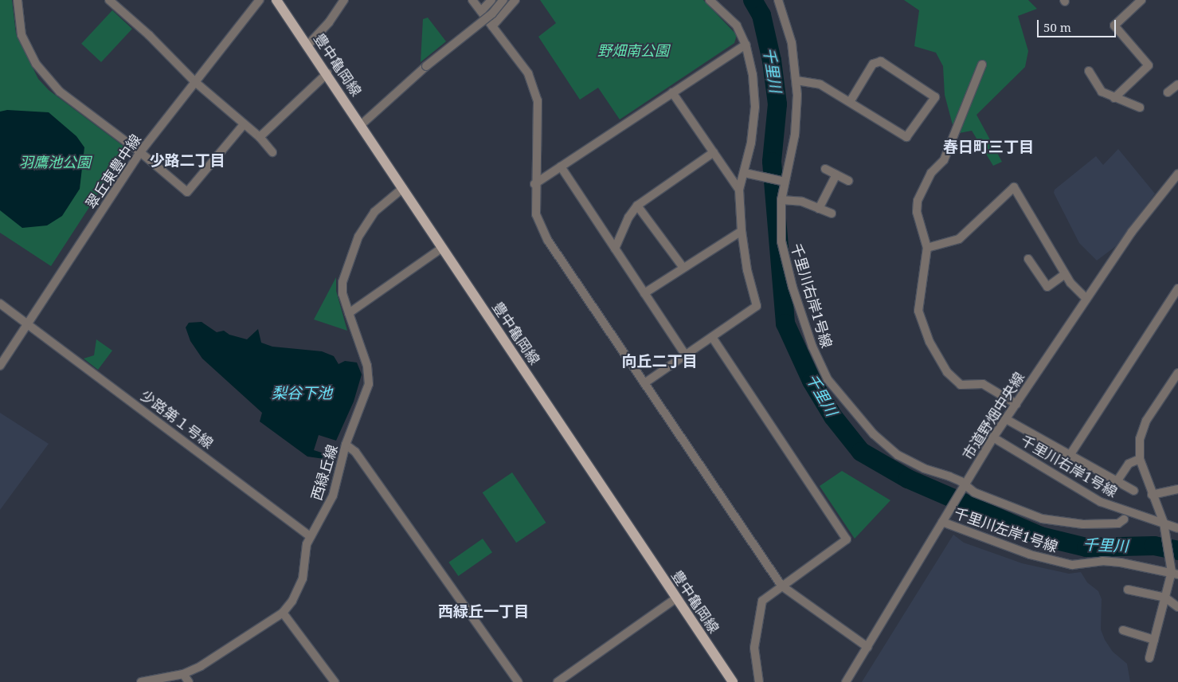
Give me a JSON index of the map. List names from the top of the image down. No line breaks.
{"streets":{"main road":["豊中亀岡線"],"street":["翠丘東豊中線","千里川右岸1号線","市道野畑中央線","少路第１号線","西緑丘線","千里川左岸1号線"]},"crossings":[["豊中亀岡線","西緑丘線"],["翠丘東豊中線","少路第１号線"],["千里川右岸1号線","市道野畑中央線"],["市道野畑中央線","千里川左岸1号線"],["少路第１号線","西緑丘線"]],"districts":["春日町三丁目","少路二丁目","向丘二丁目","西緑丘一丁目"],"water":["千里川","梨谷下池"],"parks":["野畑南公園","羽鷹池公園"],"scale_bar":"50 m"}
